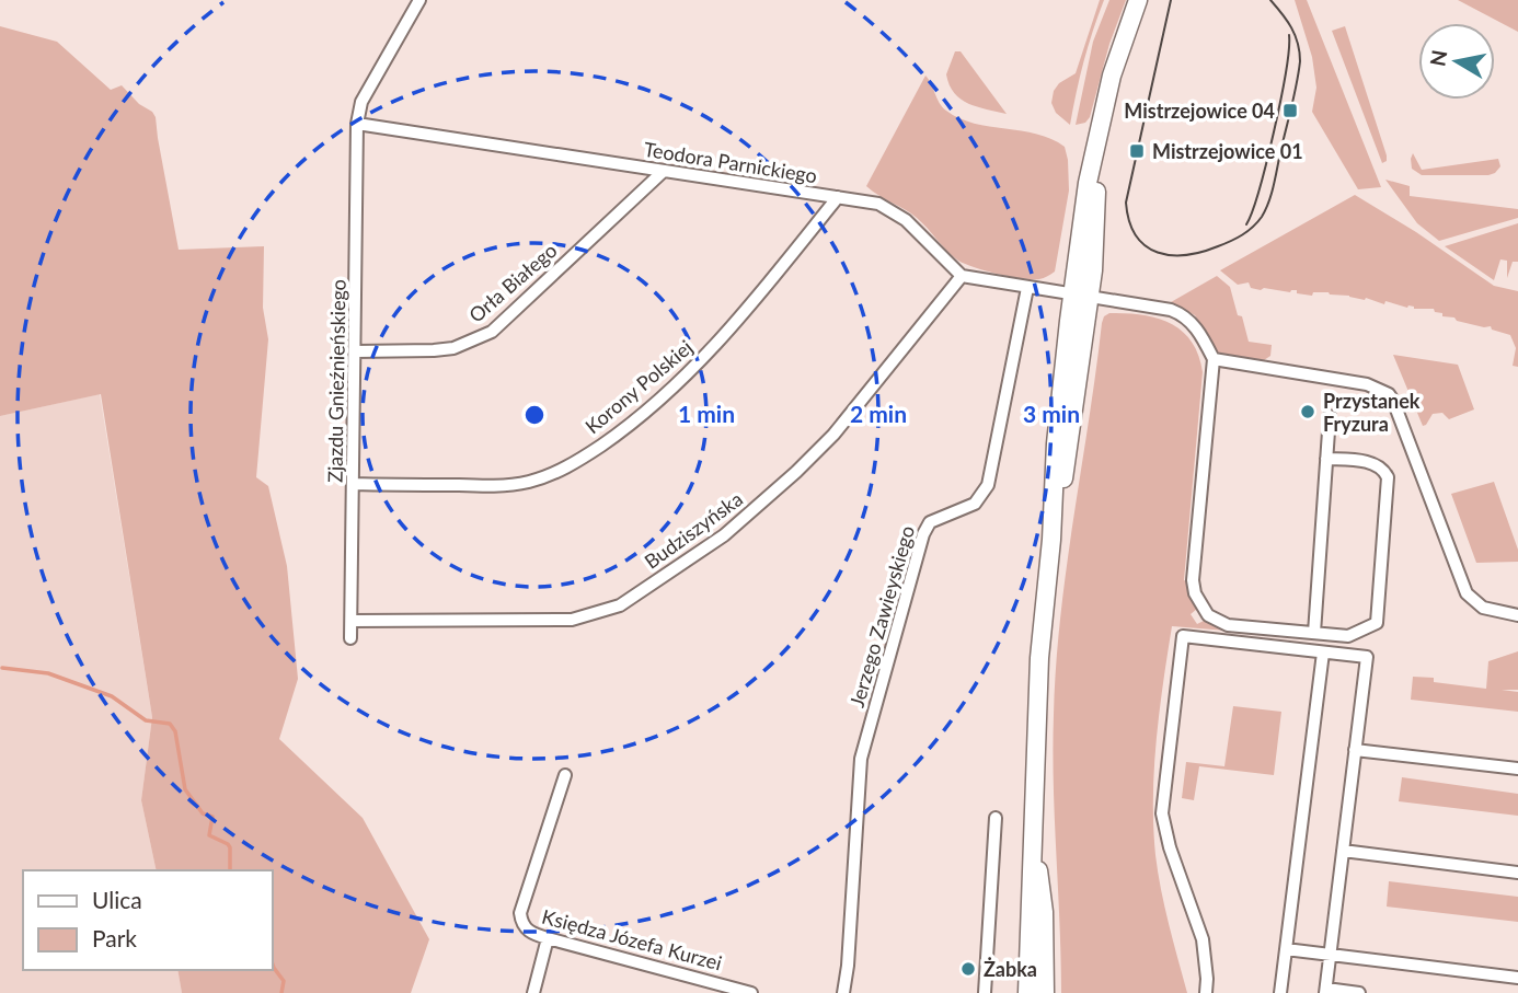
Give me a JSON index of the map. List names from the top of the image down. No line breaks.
{"streets":{"street":["Teodora Parnickiego","Orła Białego","Zjazdu Gnieźnieńskiego","Korony Polskiej","Budziszyńska","Jerzego Zawieyskiego","Księdza Józefa Kurzei"]},"crossings":[["Teodora Parnickiego","Orła Białego"],["Teodora Parnickiego","Zjazdu Gnieźnieńskiego"],["Teodora Parnickiego","Korony Polskiej"],["Teodora Parnickiego","Budziszyńska"],["Orła Białego","Zjazdu Gnieźnieńskiego"],["Zjazdu Gnieźnieńskiego","Korony Polskiej"],["Zjazdu Gnieźnieńskiego","Budziszyńska"]],"places":{"transit":["Mistrzejowice 04","Mistrzejowice 01"],"other":["Przystanek Fryzura","Żabka"]},"legend":["Ulica","Park"],"north":"left","rings":["1 min","2 min","3 min"]}
